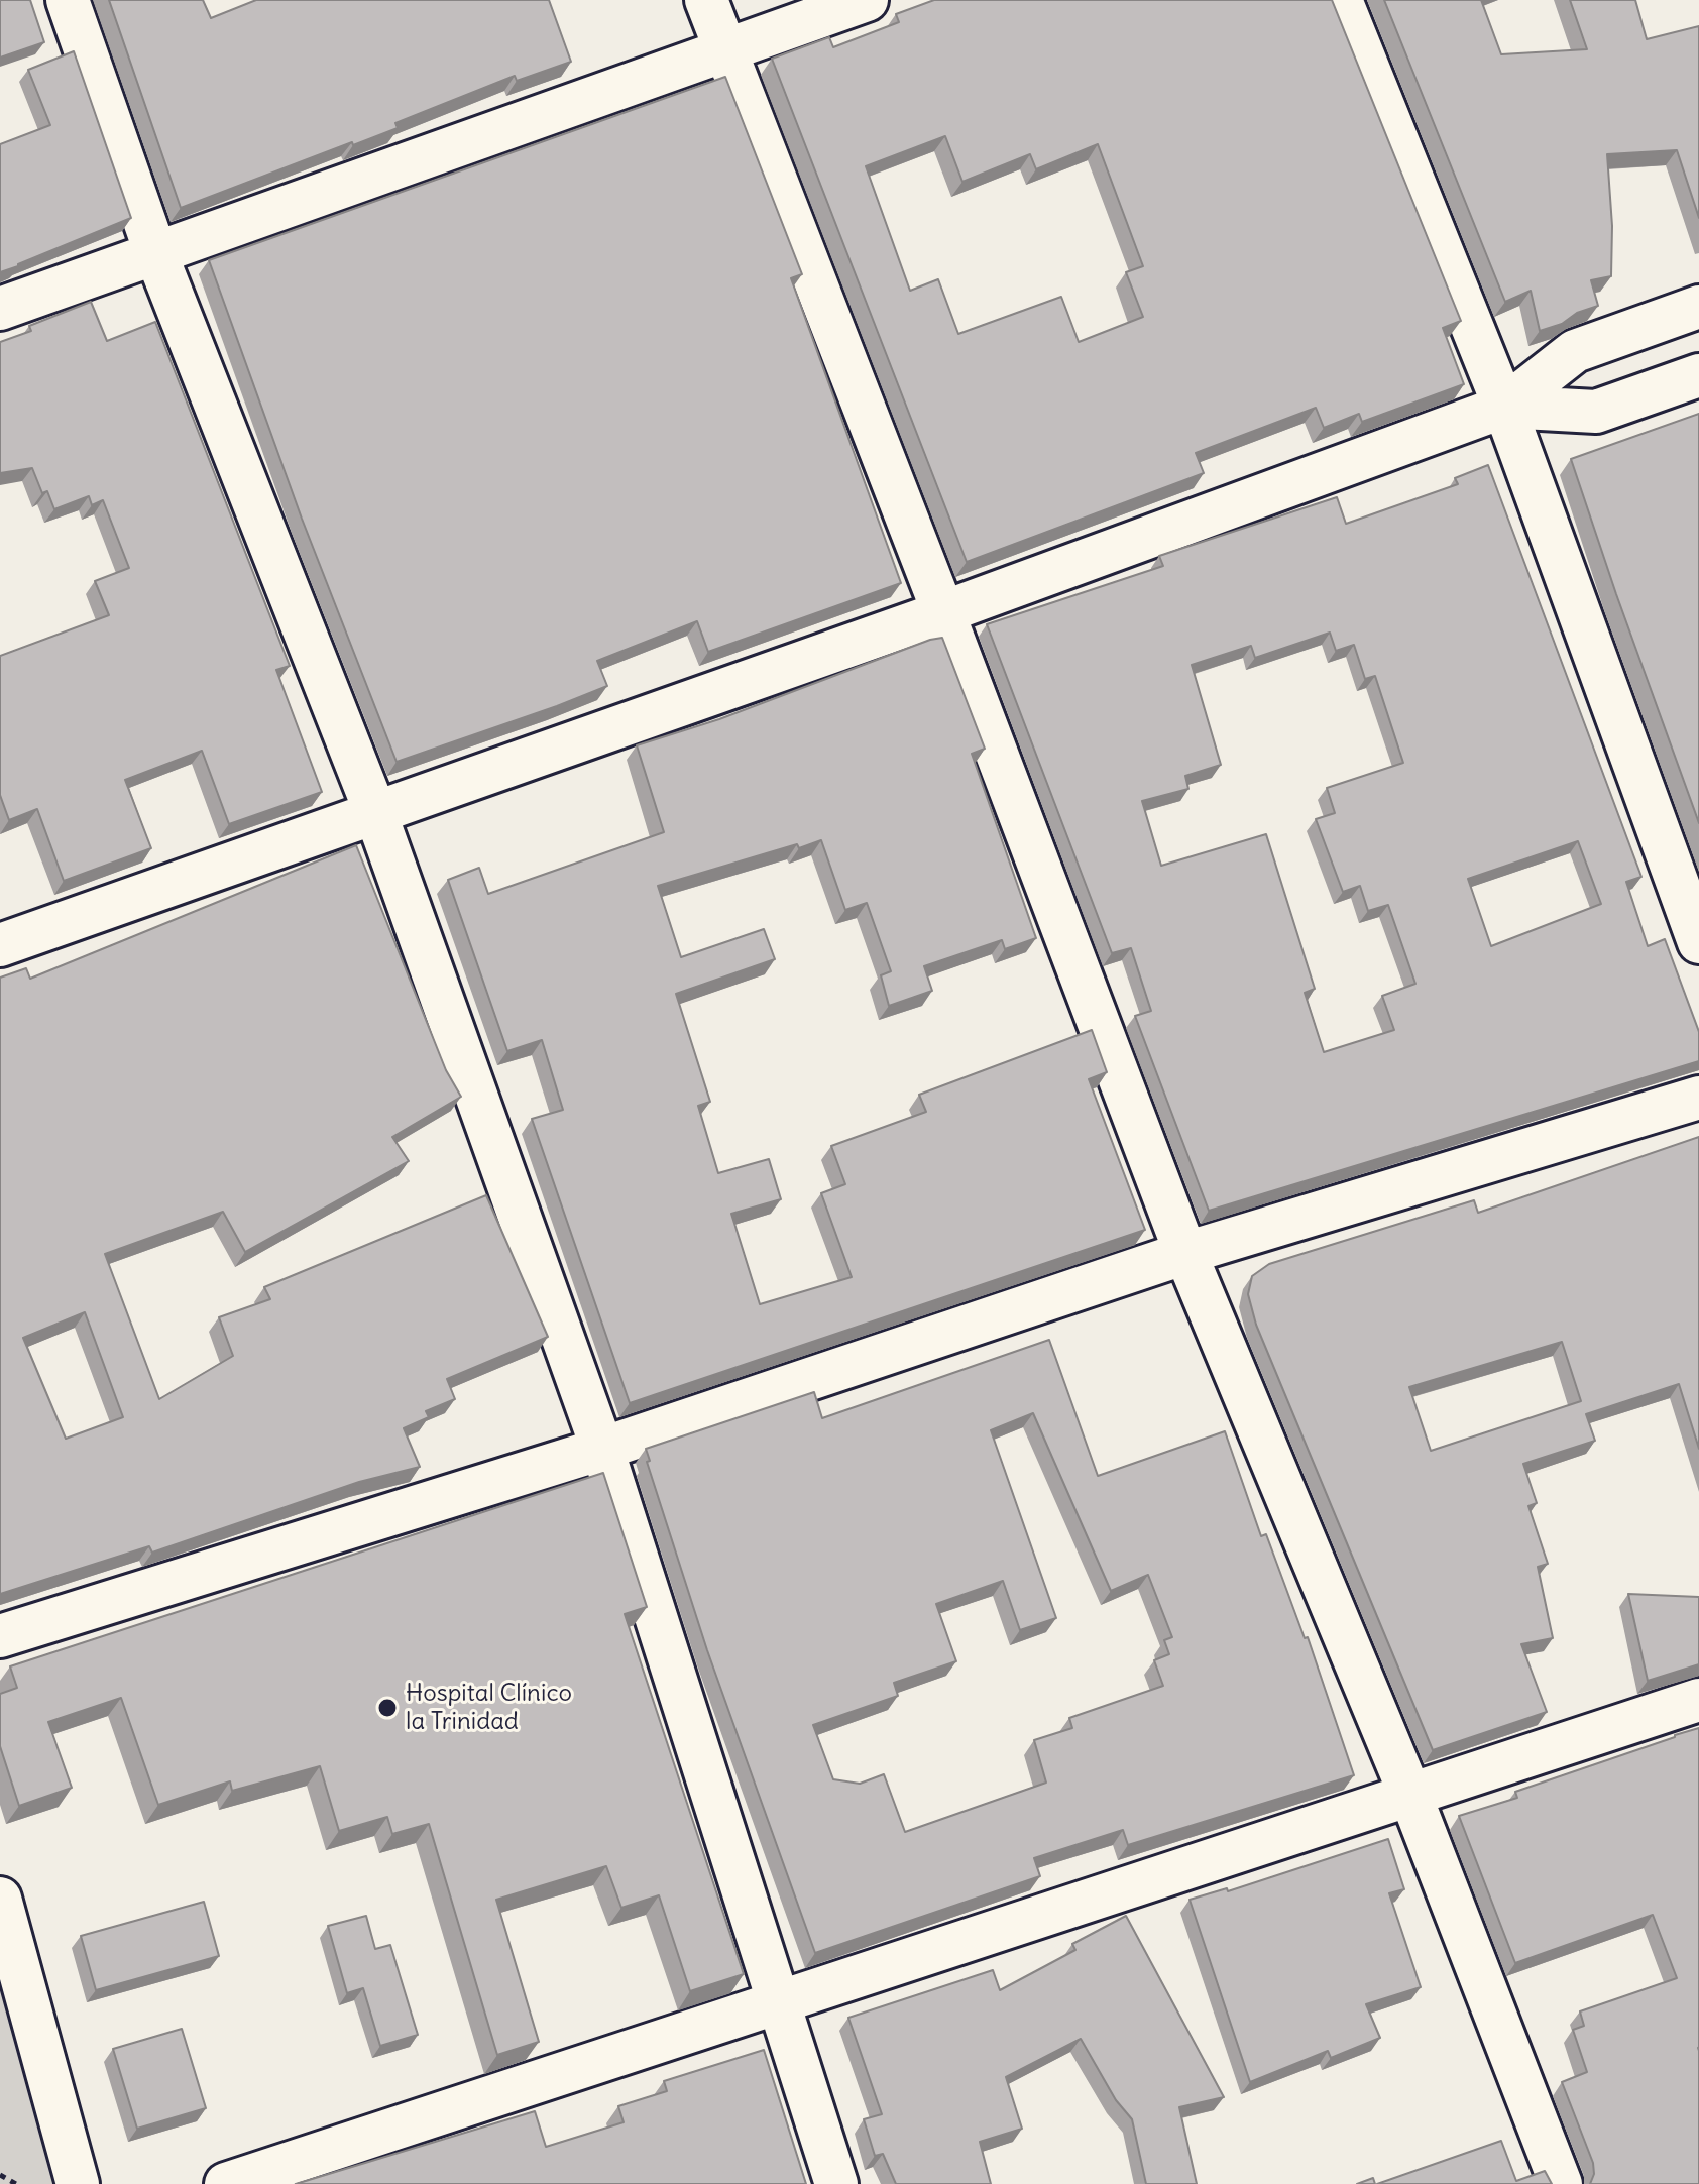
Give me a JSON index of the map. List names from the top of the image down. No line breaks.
{"places":["Hospital Clínico la Trinidad"]}
